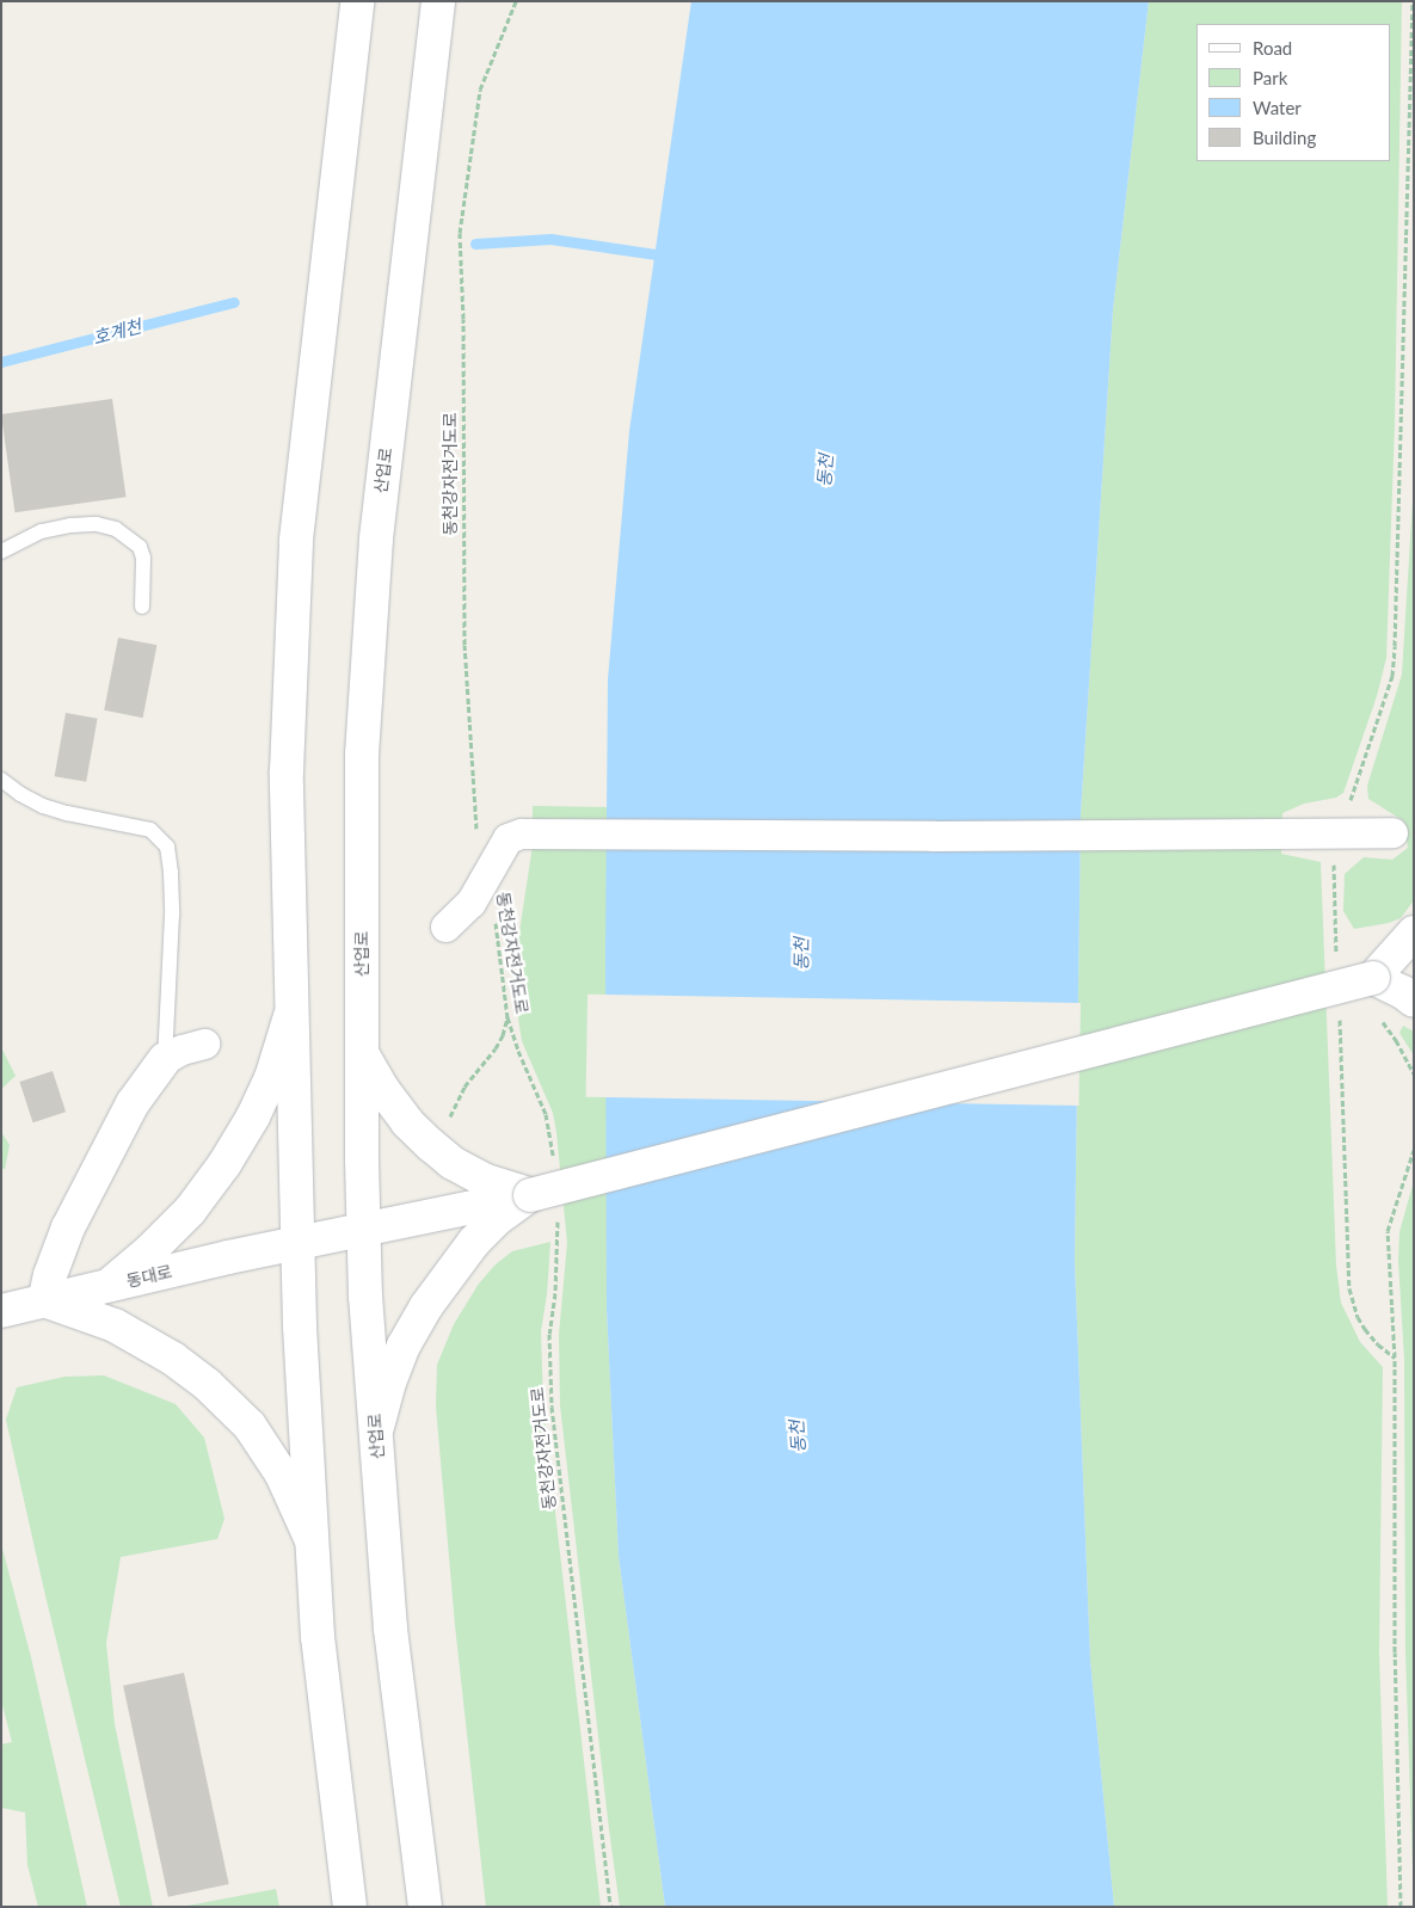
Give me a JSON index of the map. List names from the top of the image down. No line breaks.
{"streets":{"main road":["산업로","동대로"],"path":["동천강자전거도로"]},"crossings":[["산업로","동대로"]],"water":["호계천","동천"],"legend":["Road","Park","Water","Building"]}
